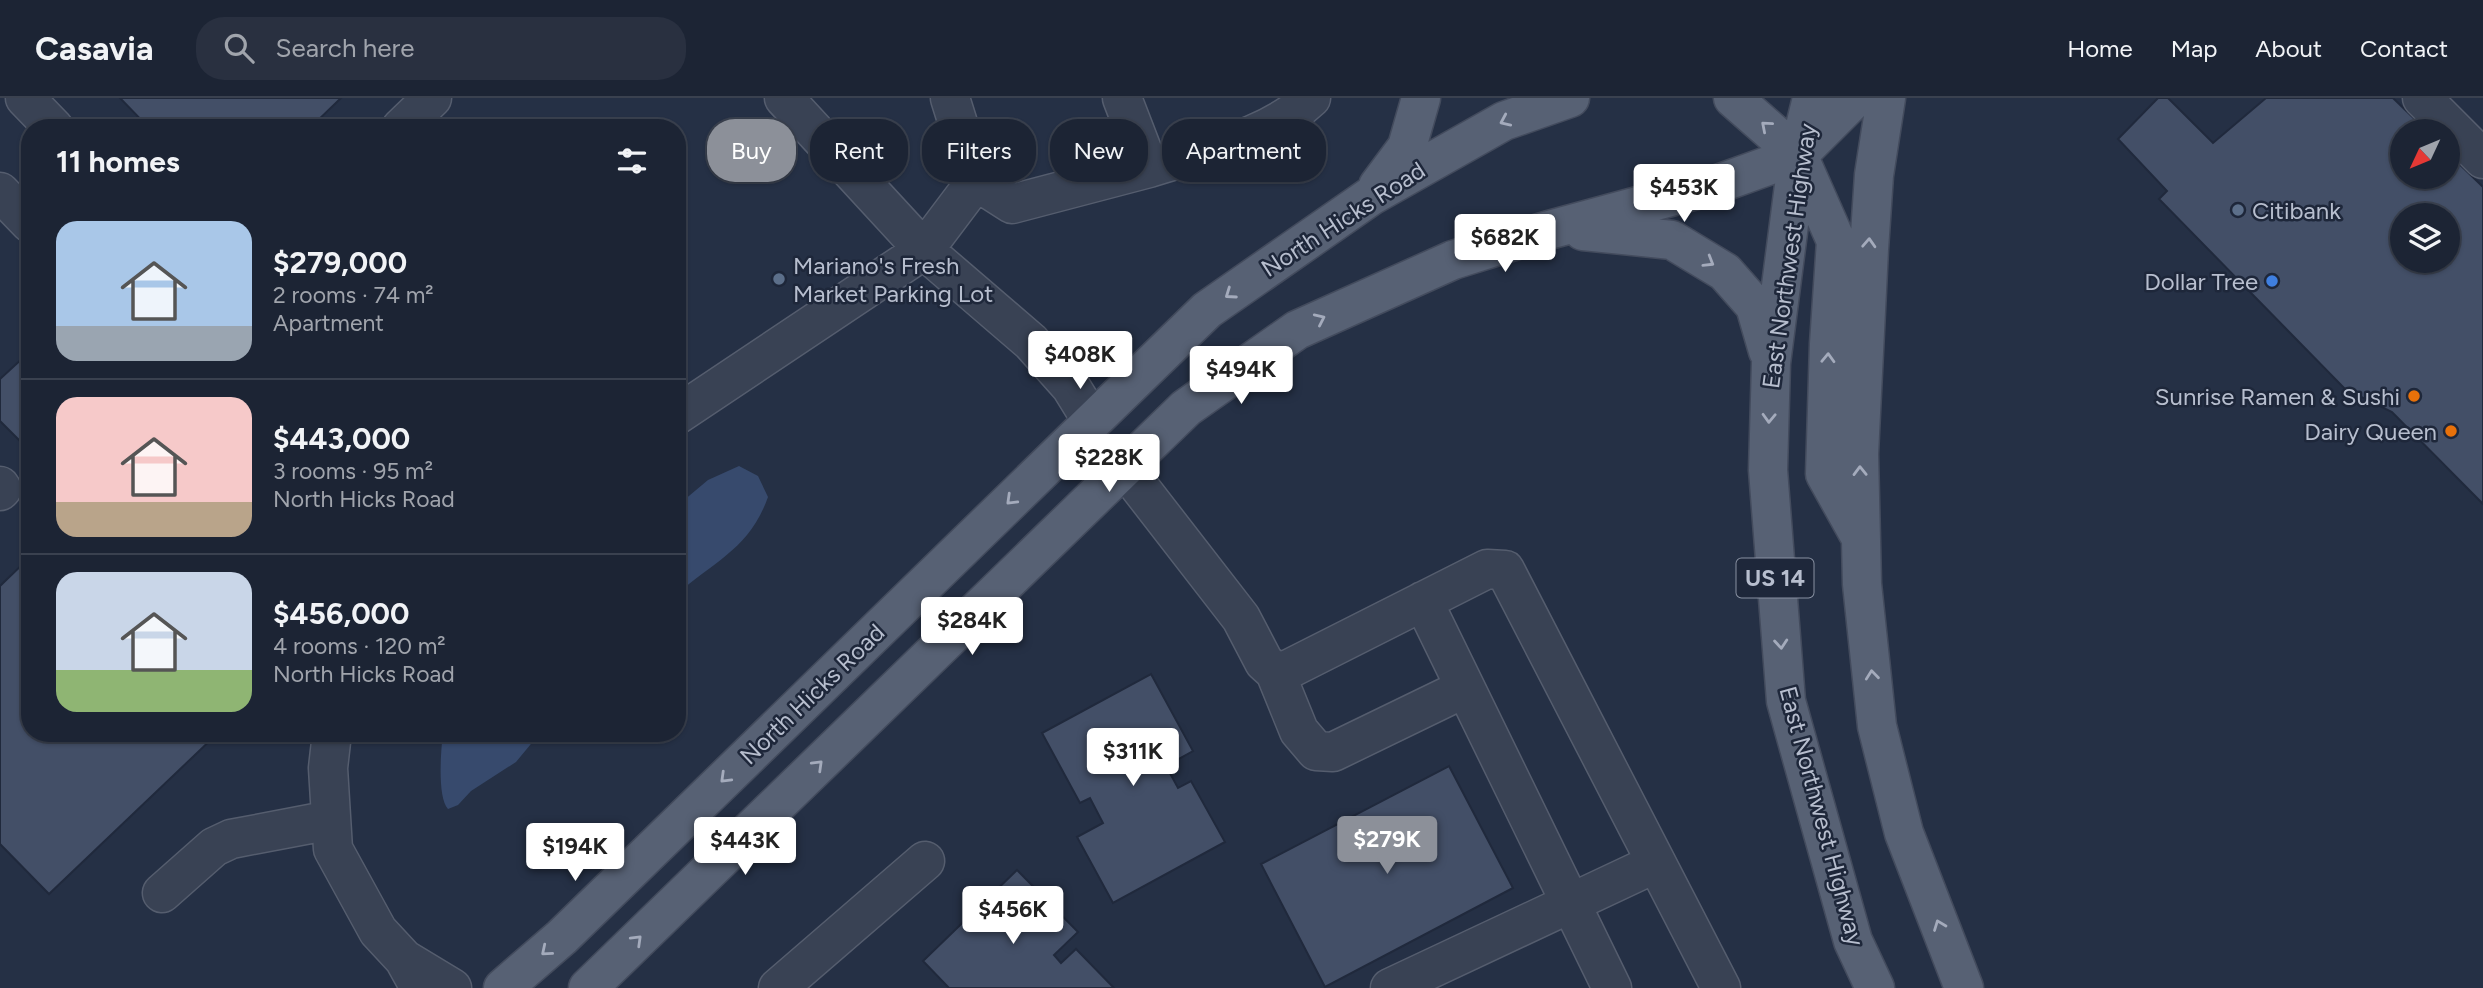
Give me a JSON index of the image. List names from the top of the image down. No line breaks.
{"streets":{"main road":["North Hicks Road","East Northwest Highway","US 14"]},"places":["Citibank","Mariano's Fresh Market Parking Lot","Dollar Tree","Sunrise Ramen & Sushi","Dairy Queen"],"north":"bottom left","page":{"header":"Casavia","search":"Search here","nav":["Home","Map","About","Contact"],"chip":["Buy","Rent","Filters","New","Apartment"],"heading":"11 homes","price":["$453K","$682K","$408K","$494K","$228K","$284K","$311K","$279K","$443K","$194K","$456K"],"list":[{"name":"$279,000","note":"2 rooms · 74 m² · Apartment"},{"name":"$443,000","note":"3 rooms · 95 m² · North Hicks Road"},{"name":"$456,000","note":"4 rooms · 120 m² · North Hicks Road"}]}}
